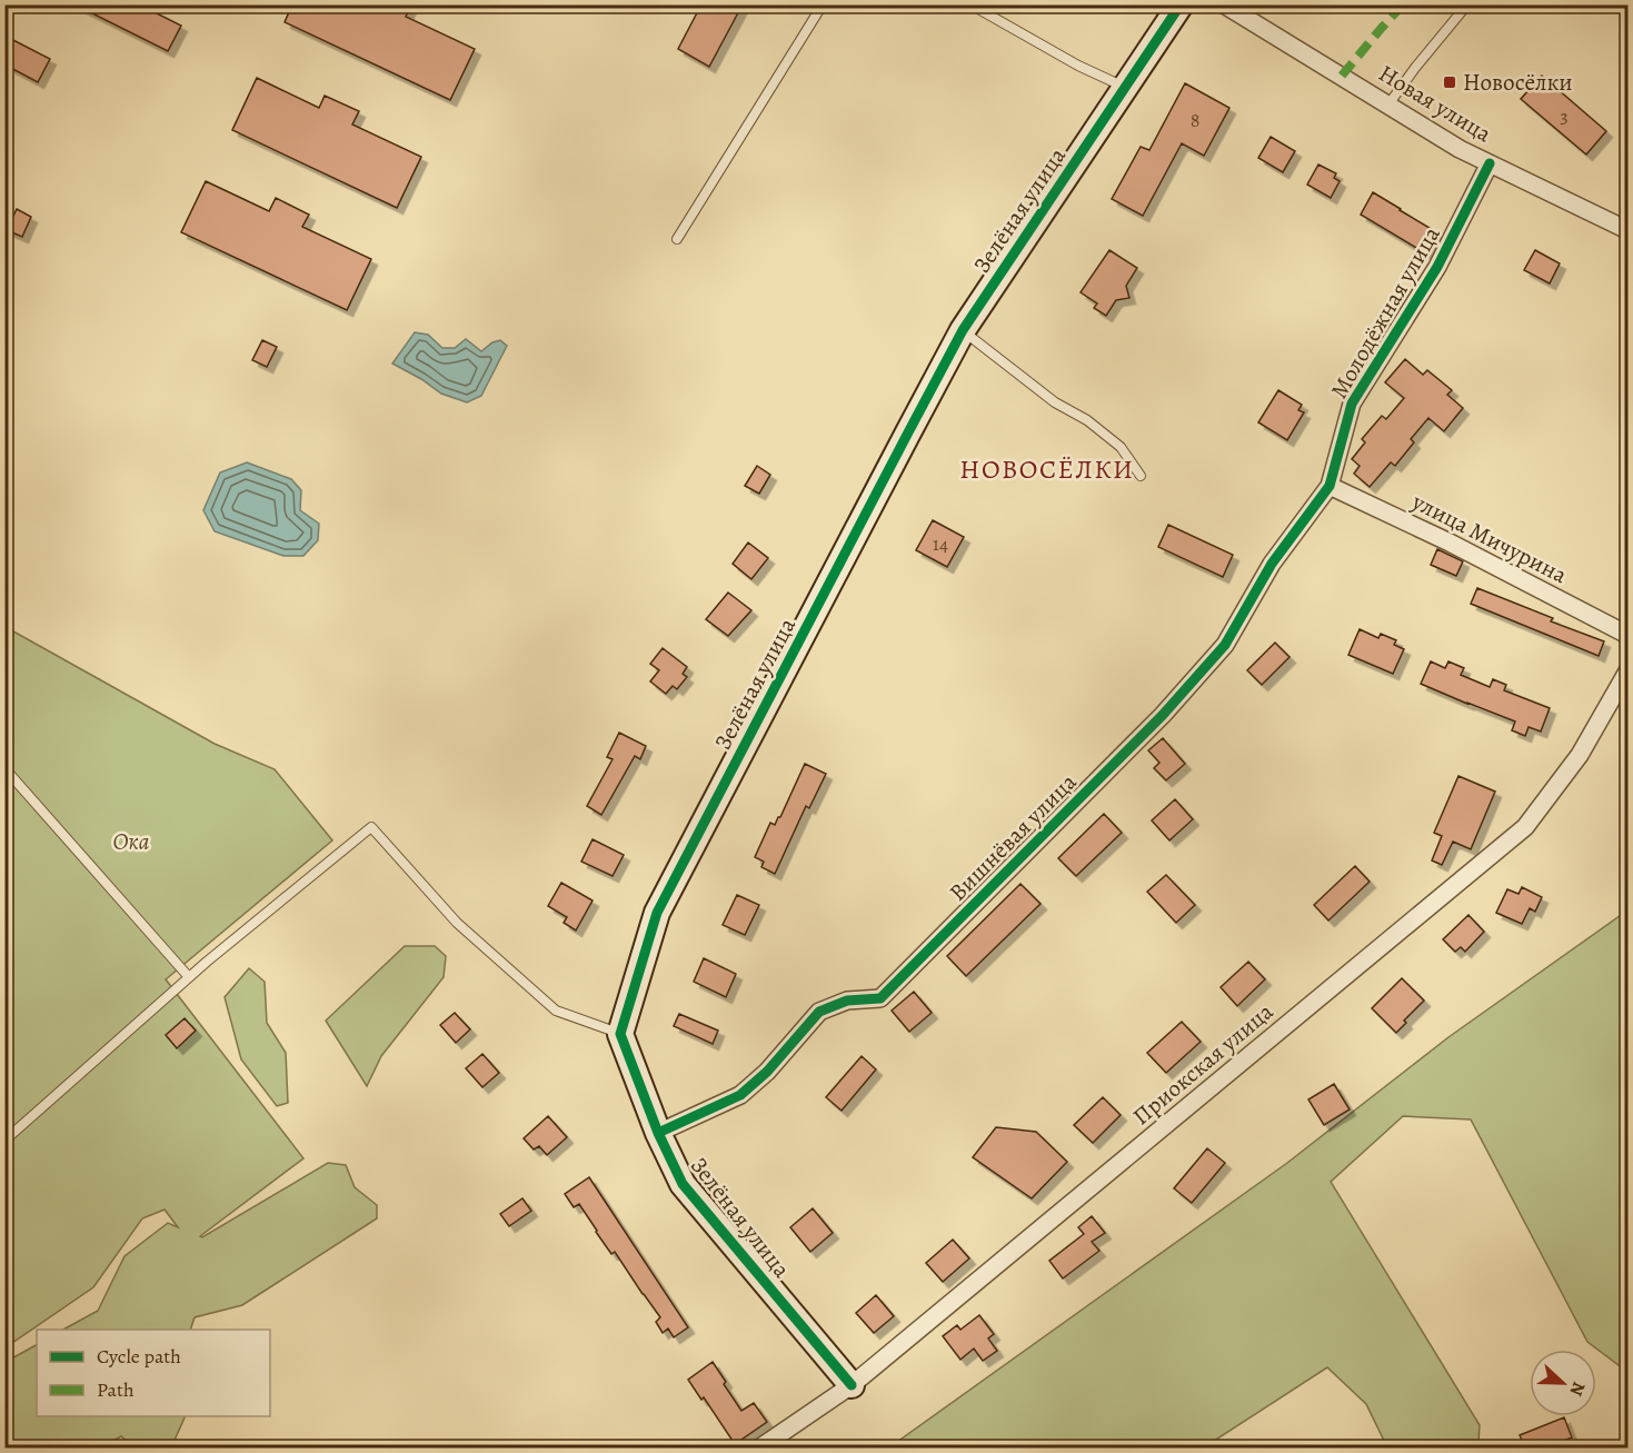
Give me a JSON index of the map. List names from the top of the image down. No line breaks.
{"streets":{"street":["Новая улица","Зелёная улица","Молодёжная улица","улица Мичурина","Вишнёвая улица","Приокская улица"]},"crossings":[["Новая улица","Молодёжная улица"],["Зелёная улица","Вишнёвая улица"],["Зелёная улица","Приокская улица"],["Молодёжная улица","улица Мичурина"],["Молодёжная улица","Вишнёвая улица"],["улица Мичурина","Вишнёвая улица"]],"districts":["НОВОСЁЛКИ"],"parks":["Ока"],"places":{"transit":["Новосёлки"]},"house_numbers":["3","8","14"],"legend":["Cycle path","Path"],"north":"right"}
